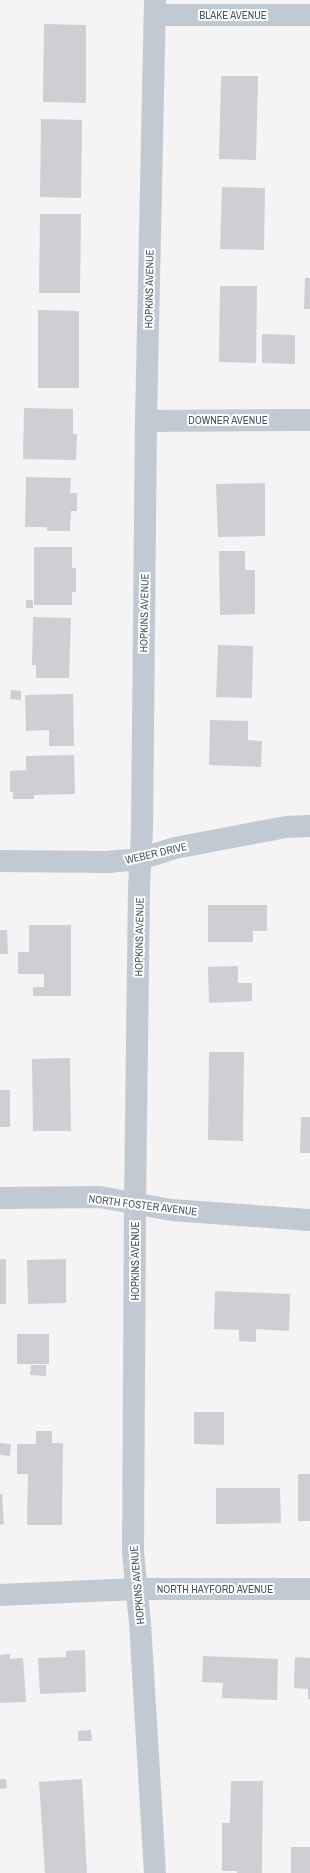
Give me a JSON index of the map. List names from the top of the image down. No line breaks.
{"streets":{"street":["BLAKE AVENUE","HOPKINS AVENUE","DOWNER AVENUE","WEBER DRIVE","NORTH FOSTER AVENUE","NORTH HAYFORD AVENUE"]},"crossings":[["BLAKE AVENUE","HOPKINS AVENUE"],["HOPKINS AVENUE","DOWNER AVENUE"],["HOPKINS AVENUE","WEBER DRIVE"],["HOPKINS AVENUE","NORTH FOSTER AVENUE"],["HOPKINS AVENUE","NORTH HAYFORD AVENUE"]]}
